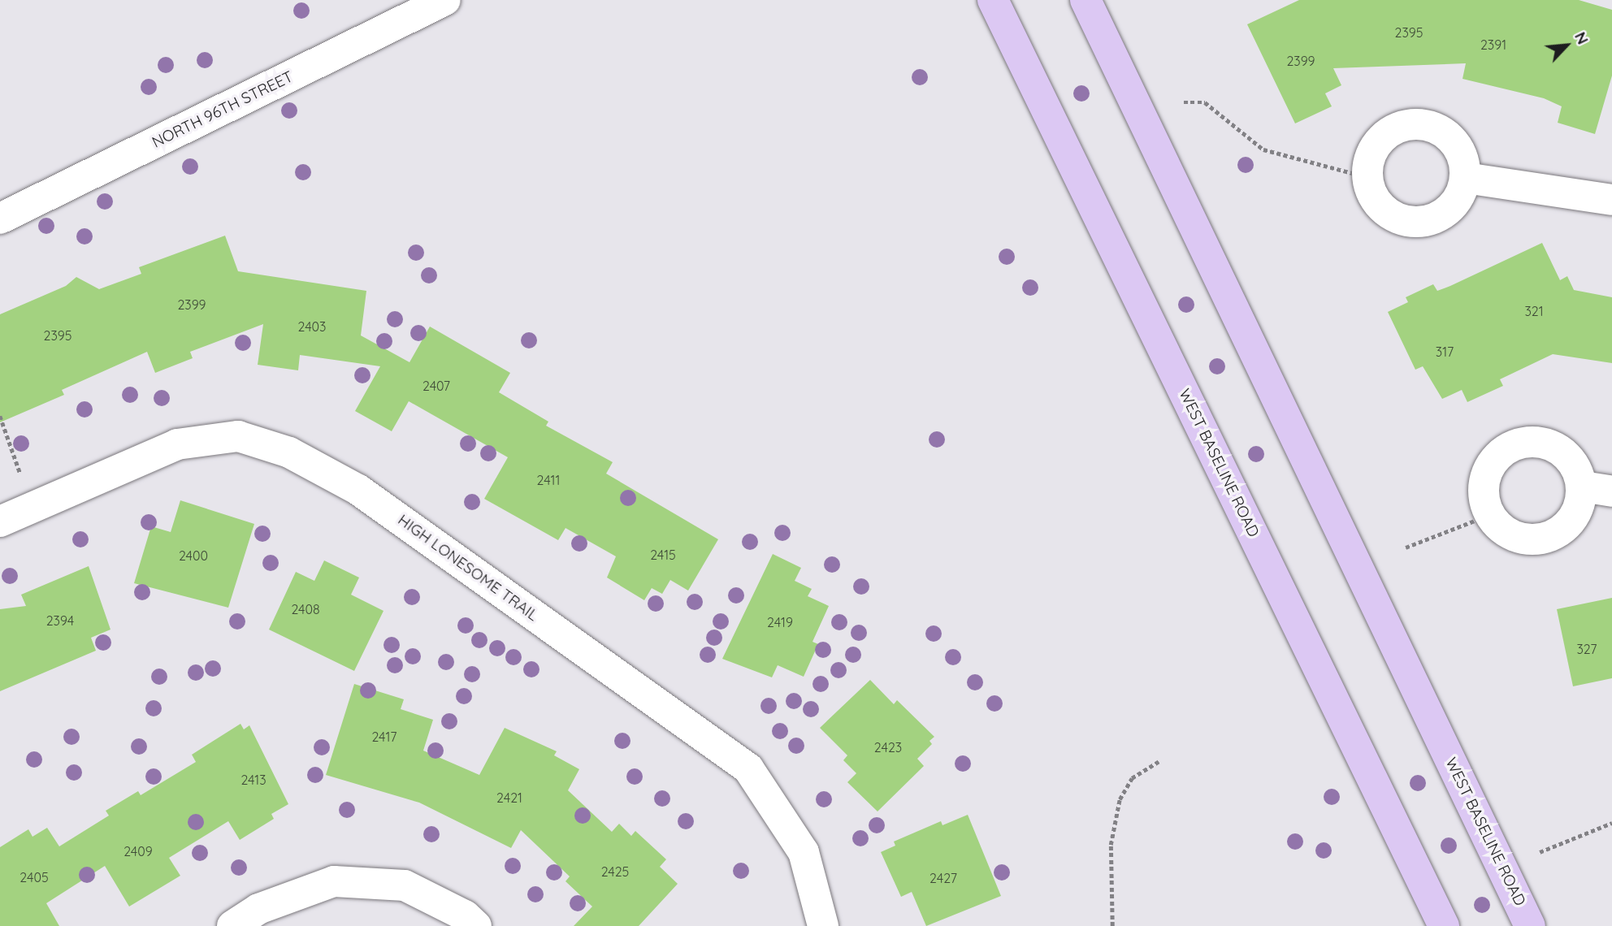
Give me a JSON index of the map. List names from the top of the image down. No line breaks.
{"streets":{"main road":["WEST BASELINE ROAD"],"street":["NORTH 96TH STREET","HIGH LONESOME TRAIL"]},"house_numbers":["2395","2391","2399","2399","321","2403","2395","317","2407","2411","2415","2400","2408","2394","2419","327","2417","2423","2413","2421","2409","2425","2405","2427"],"north":"top right"}
